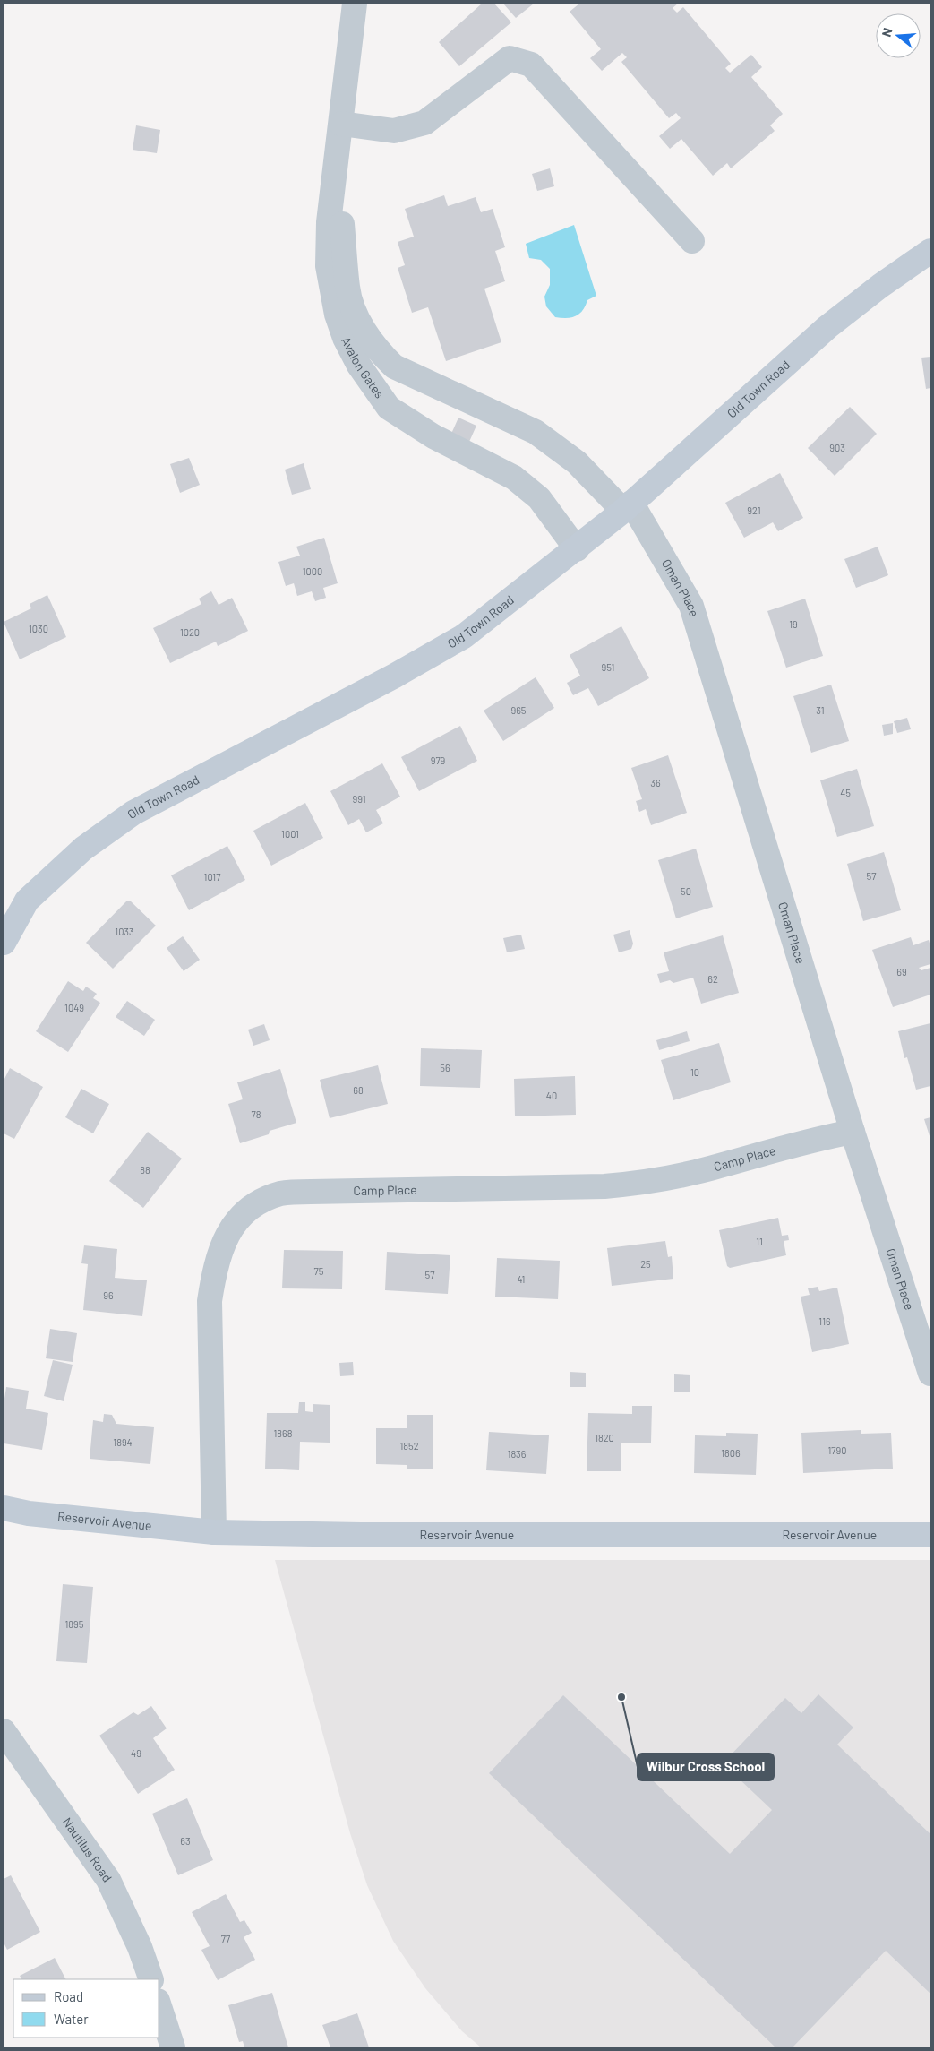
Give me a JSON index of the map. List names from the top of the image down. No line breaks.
{"streets":{"main road":["Old Town Road","Reservoir Avenue"],"street":["Avalon Gates","Oman Place","Camp Place","Nautilus Road"]},"crossings":[["Avalon Gates","Old Town Road"],["Avalon Gates","Oman Place"],["Old Town Road","Oman Place"],["Oman Place","Camp Place"],["Camp Place","Reservoir Avenue"]],"places":["Wilbur Cross School"],"house_numbers":["903","921","1000","19","1030","1020","951","965","31","979","36","45","991","1001","57","1017","50","1033","69","62","1049","56","10","68","40","78","88","11","25","75","57","41","96","116","1868","1820","1894","1852","1790","1806","1836","1895","49","63","77"],"legend":["Road","Water"],"north":"left"}
